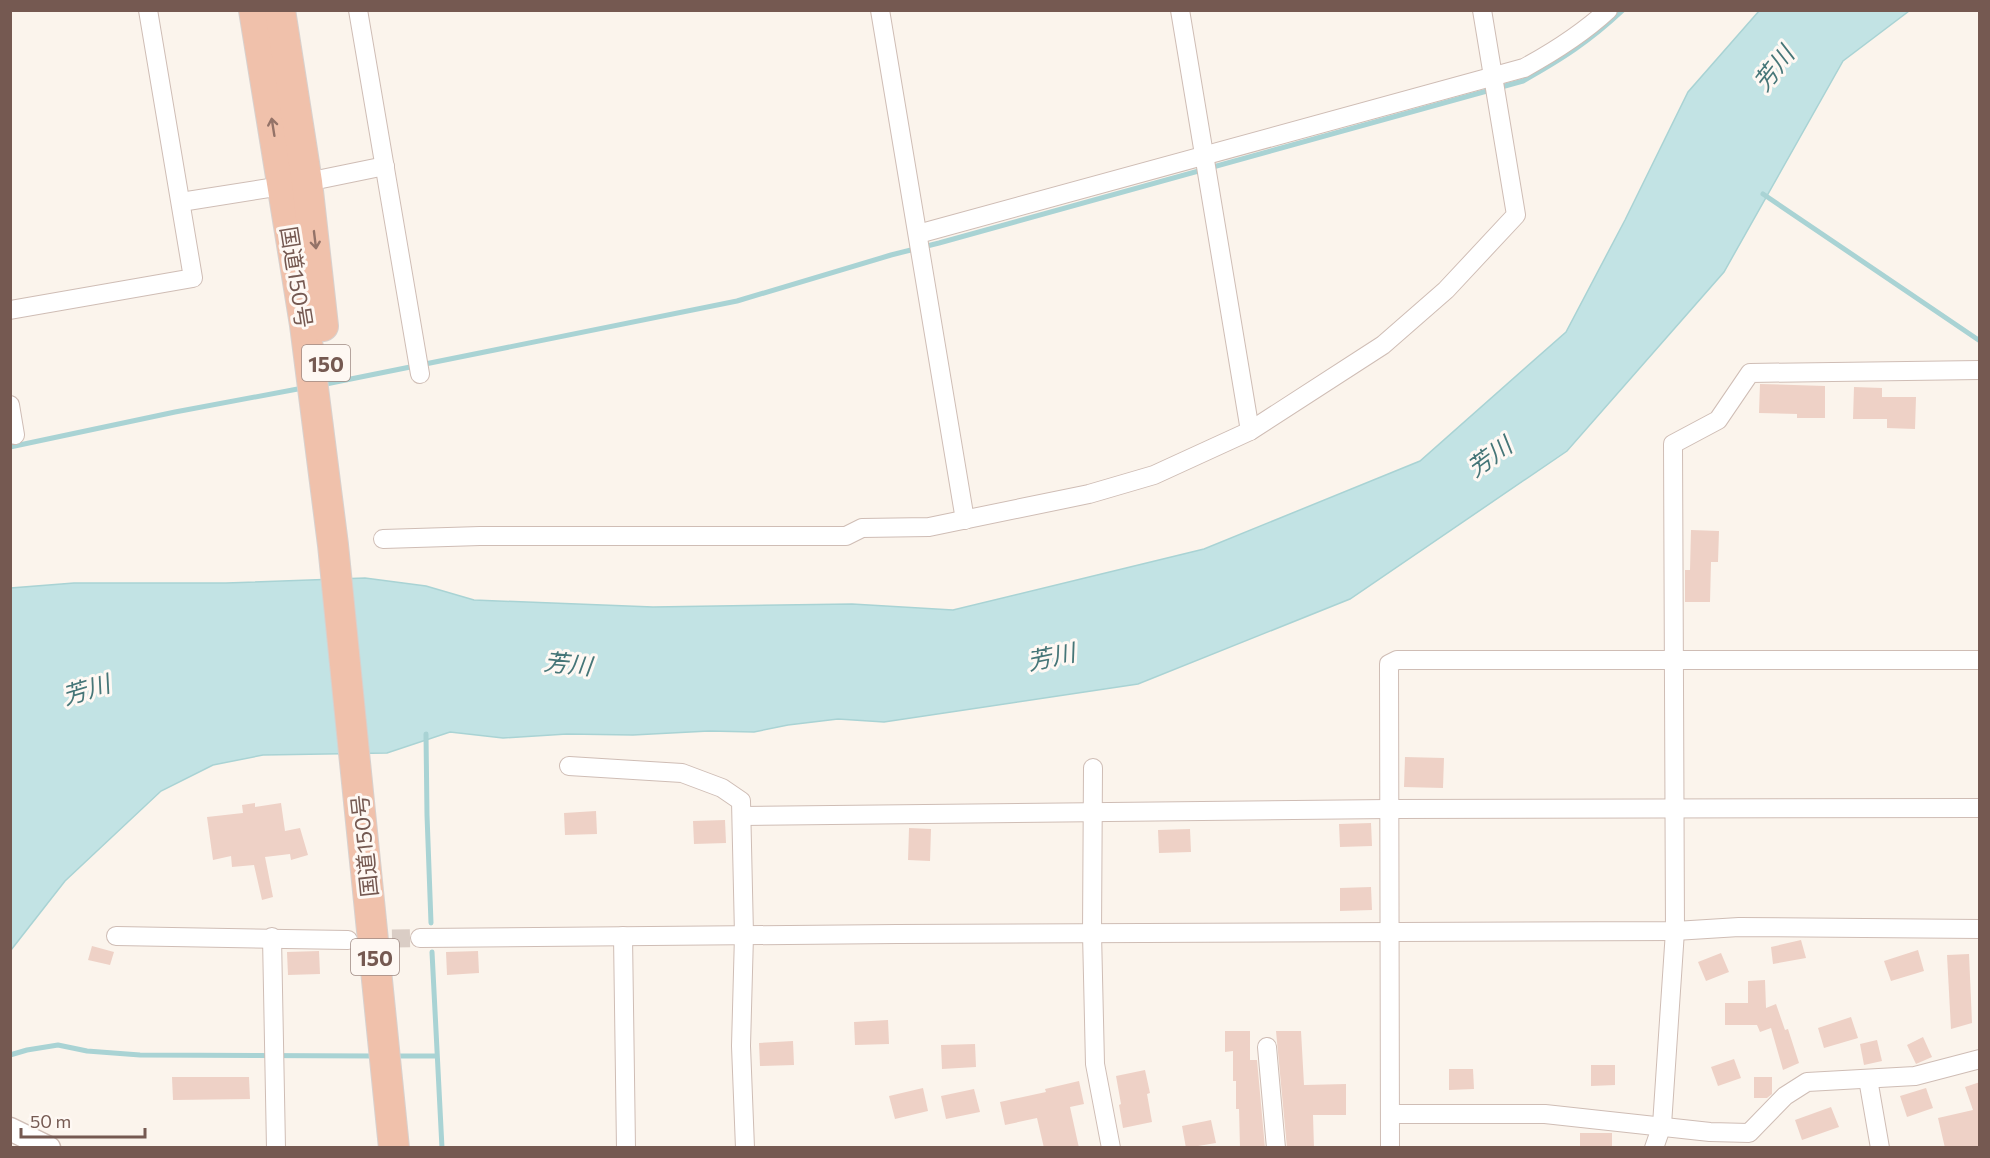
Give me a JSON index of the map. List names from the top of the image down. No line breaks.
{"streets":{"highway":["国道150号","150"]},"water":["芳川"],"scale_bar":"50 m"}
